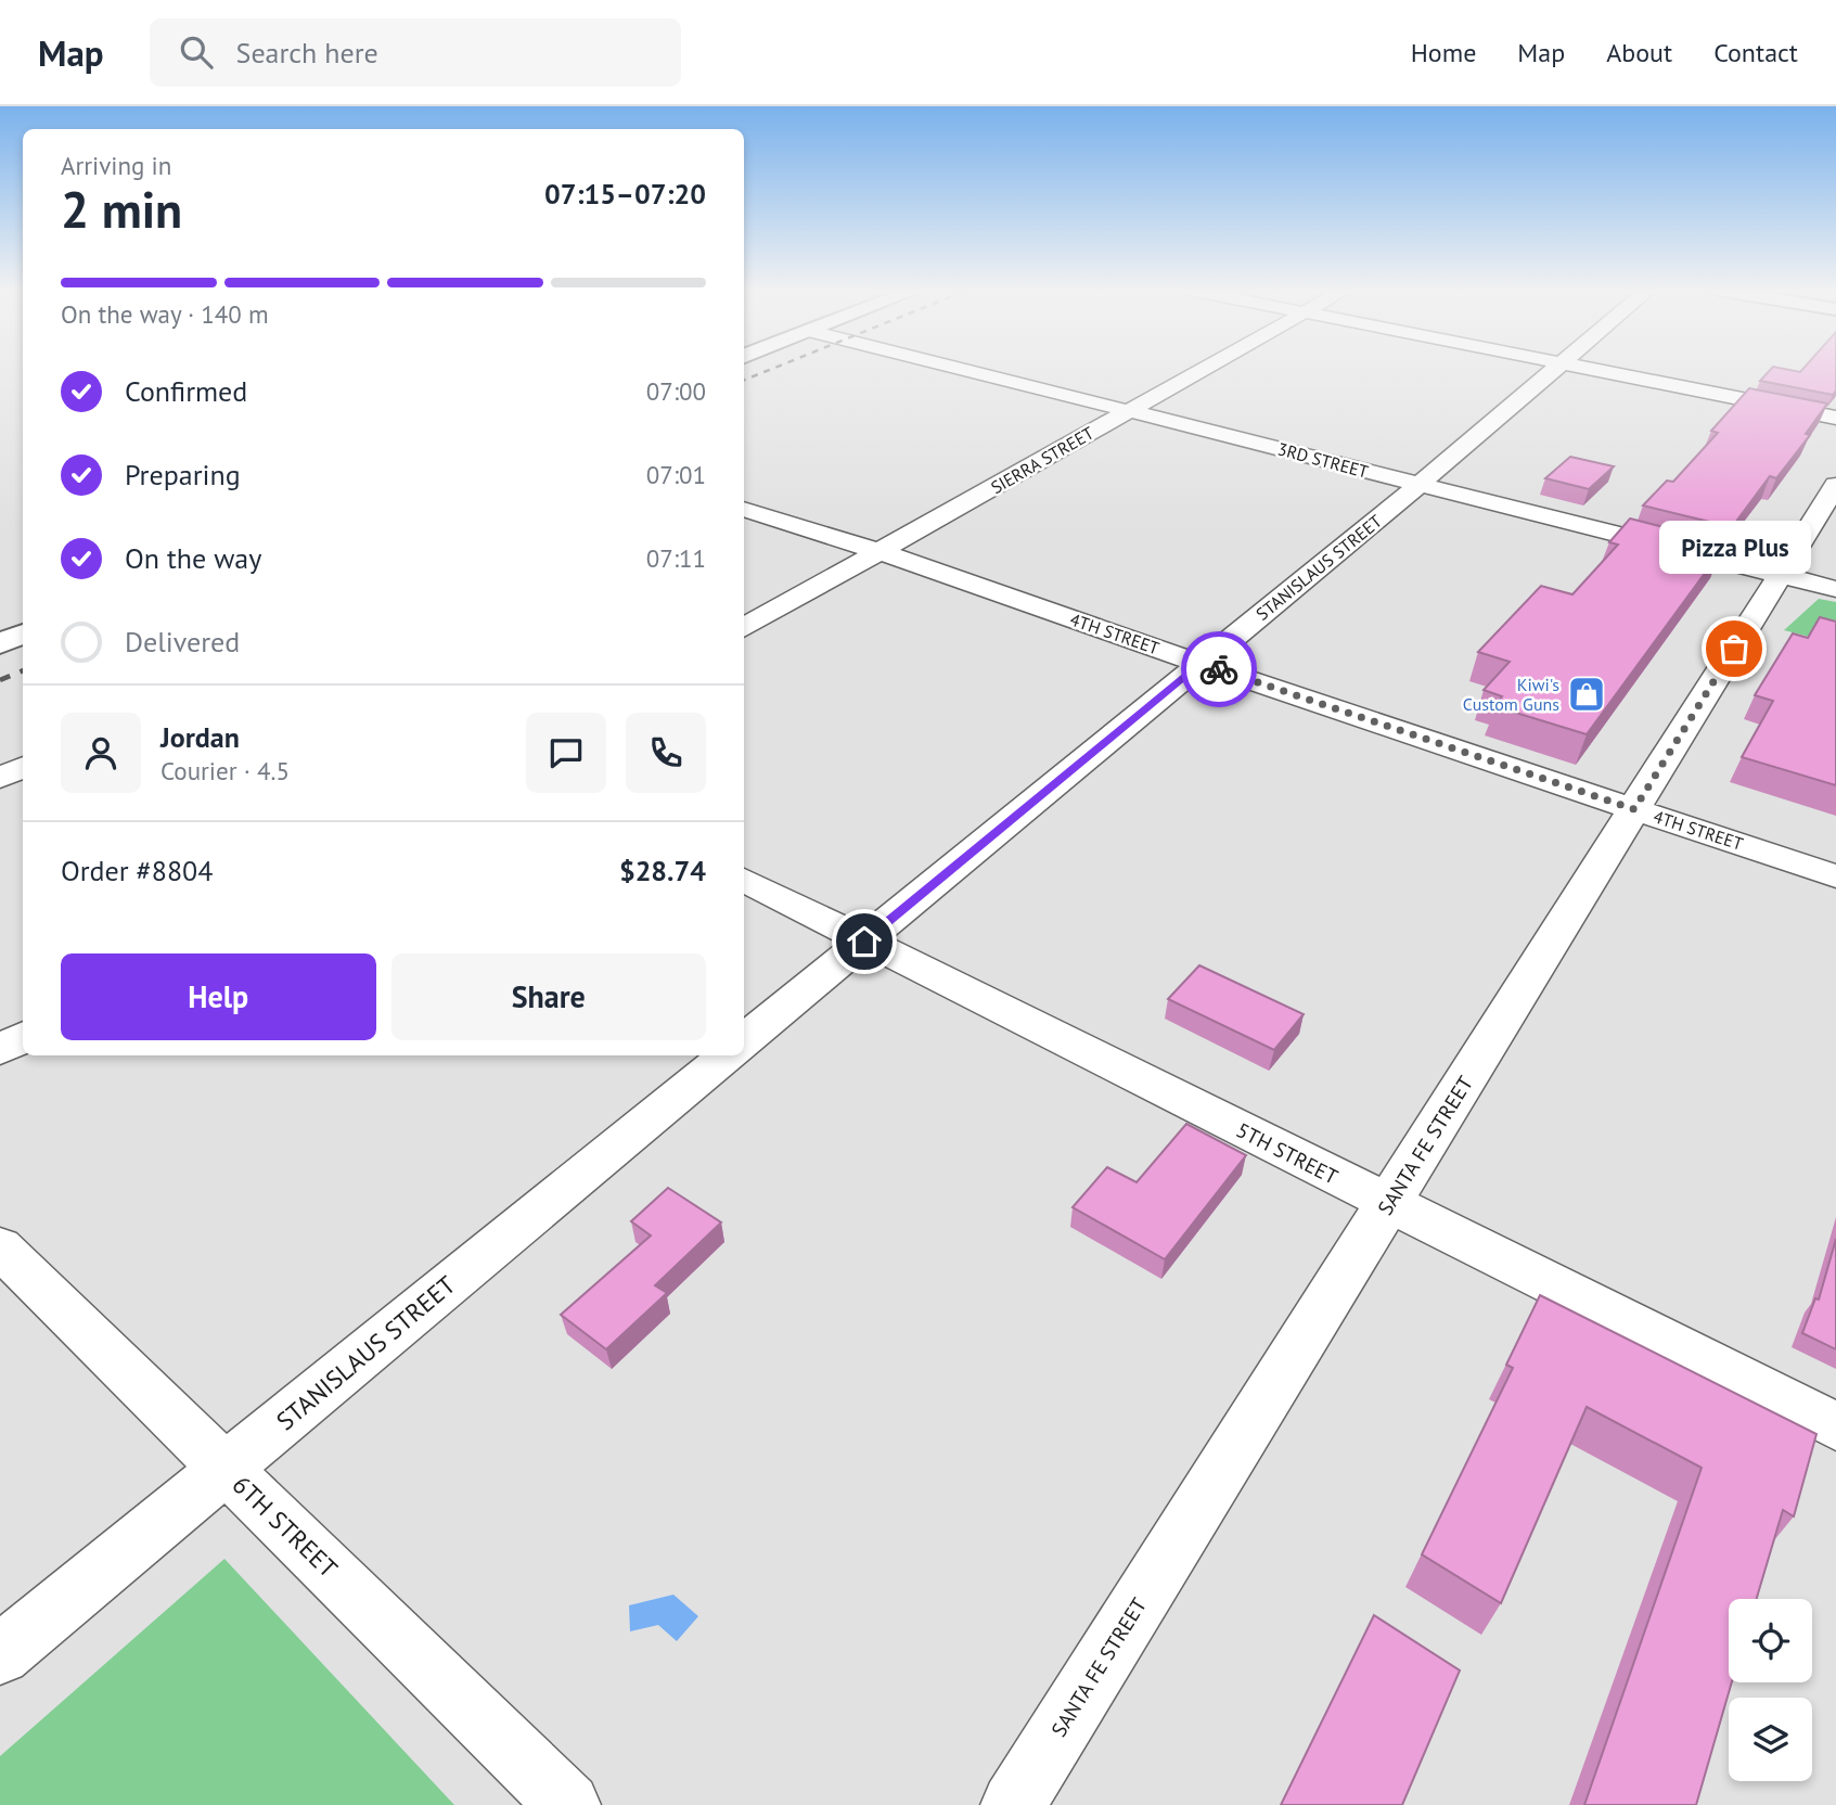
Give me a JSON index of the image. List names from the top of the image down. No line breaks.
{"streets":{"street":["SIERRA STREET","3RD STREET","STANISLAUS STREET","4TH STREET","SANTA FE STREET","5TH STREET","6TH STREET"]},"crossings":[["SIERRA STREET","3RD STREET"],["SIERRA STREET","4TH STREET"],["3RD STREET","STANISLAUS STREET"],["3RD STREET","SANTA FE STREET"],["STANISLAUS STREET","4TH STREET"],["STANISLAUS STREET","5TH STREET"],["STANISLAUS STREET","6TH STREET"],["4TH STREET","SANTA FE STREET"],["SANTA FE STREET","5TH STREET"]],"places":{"other":["Pizza Plus"],"shop":["Kiwi's Custom Guns"]},"page":{"header":"Map","search":"Search here","nav":["Home","Map","About","Contact"],"heading":["2 min","Arriving in","07:15–07:20"],"panel":["Jordan","Courier · 4.5","Order #8804","$28.74"],"bar":"On the way · 140 m","list":[["Confirmed","07:00"],["Preparing","07:01"],["On the way","07:11"],"Delivered"],"bubble":"Pizza Plus","buttons":["Help","Share"]}}
